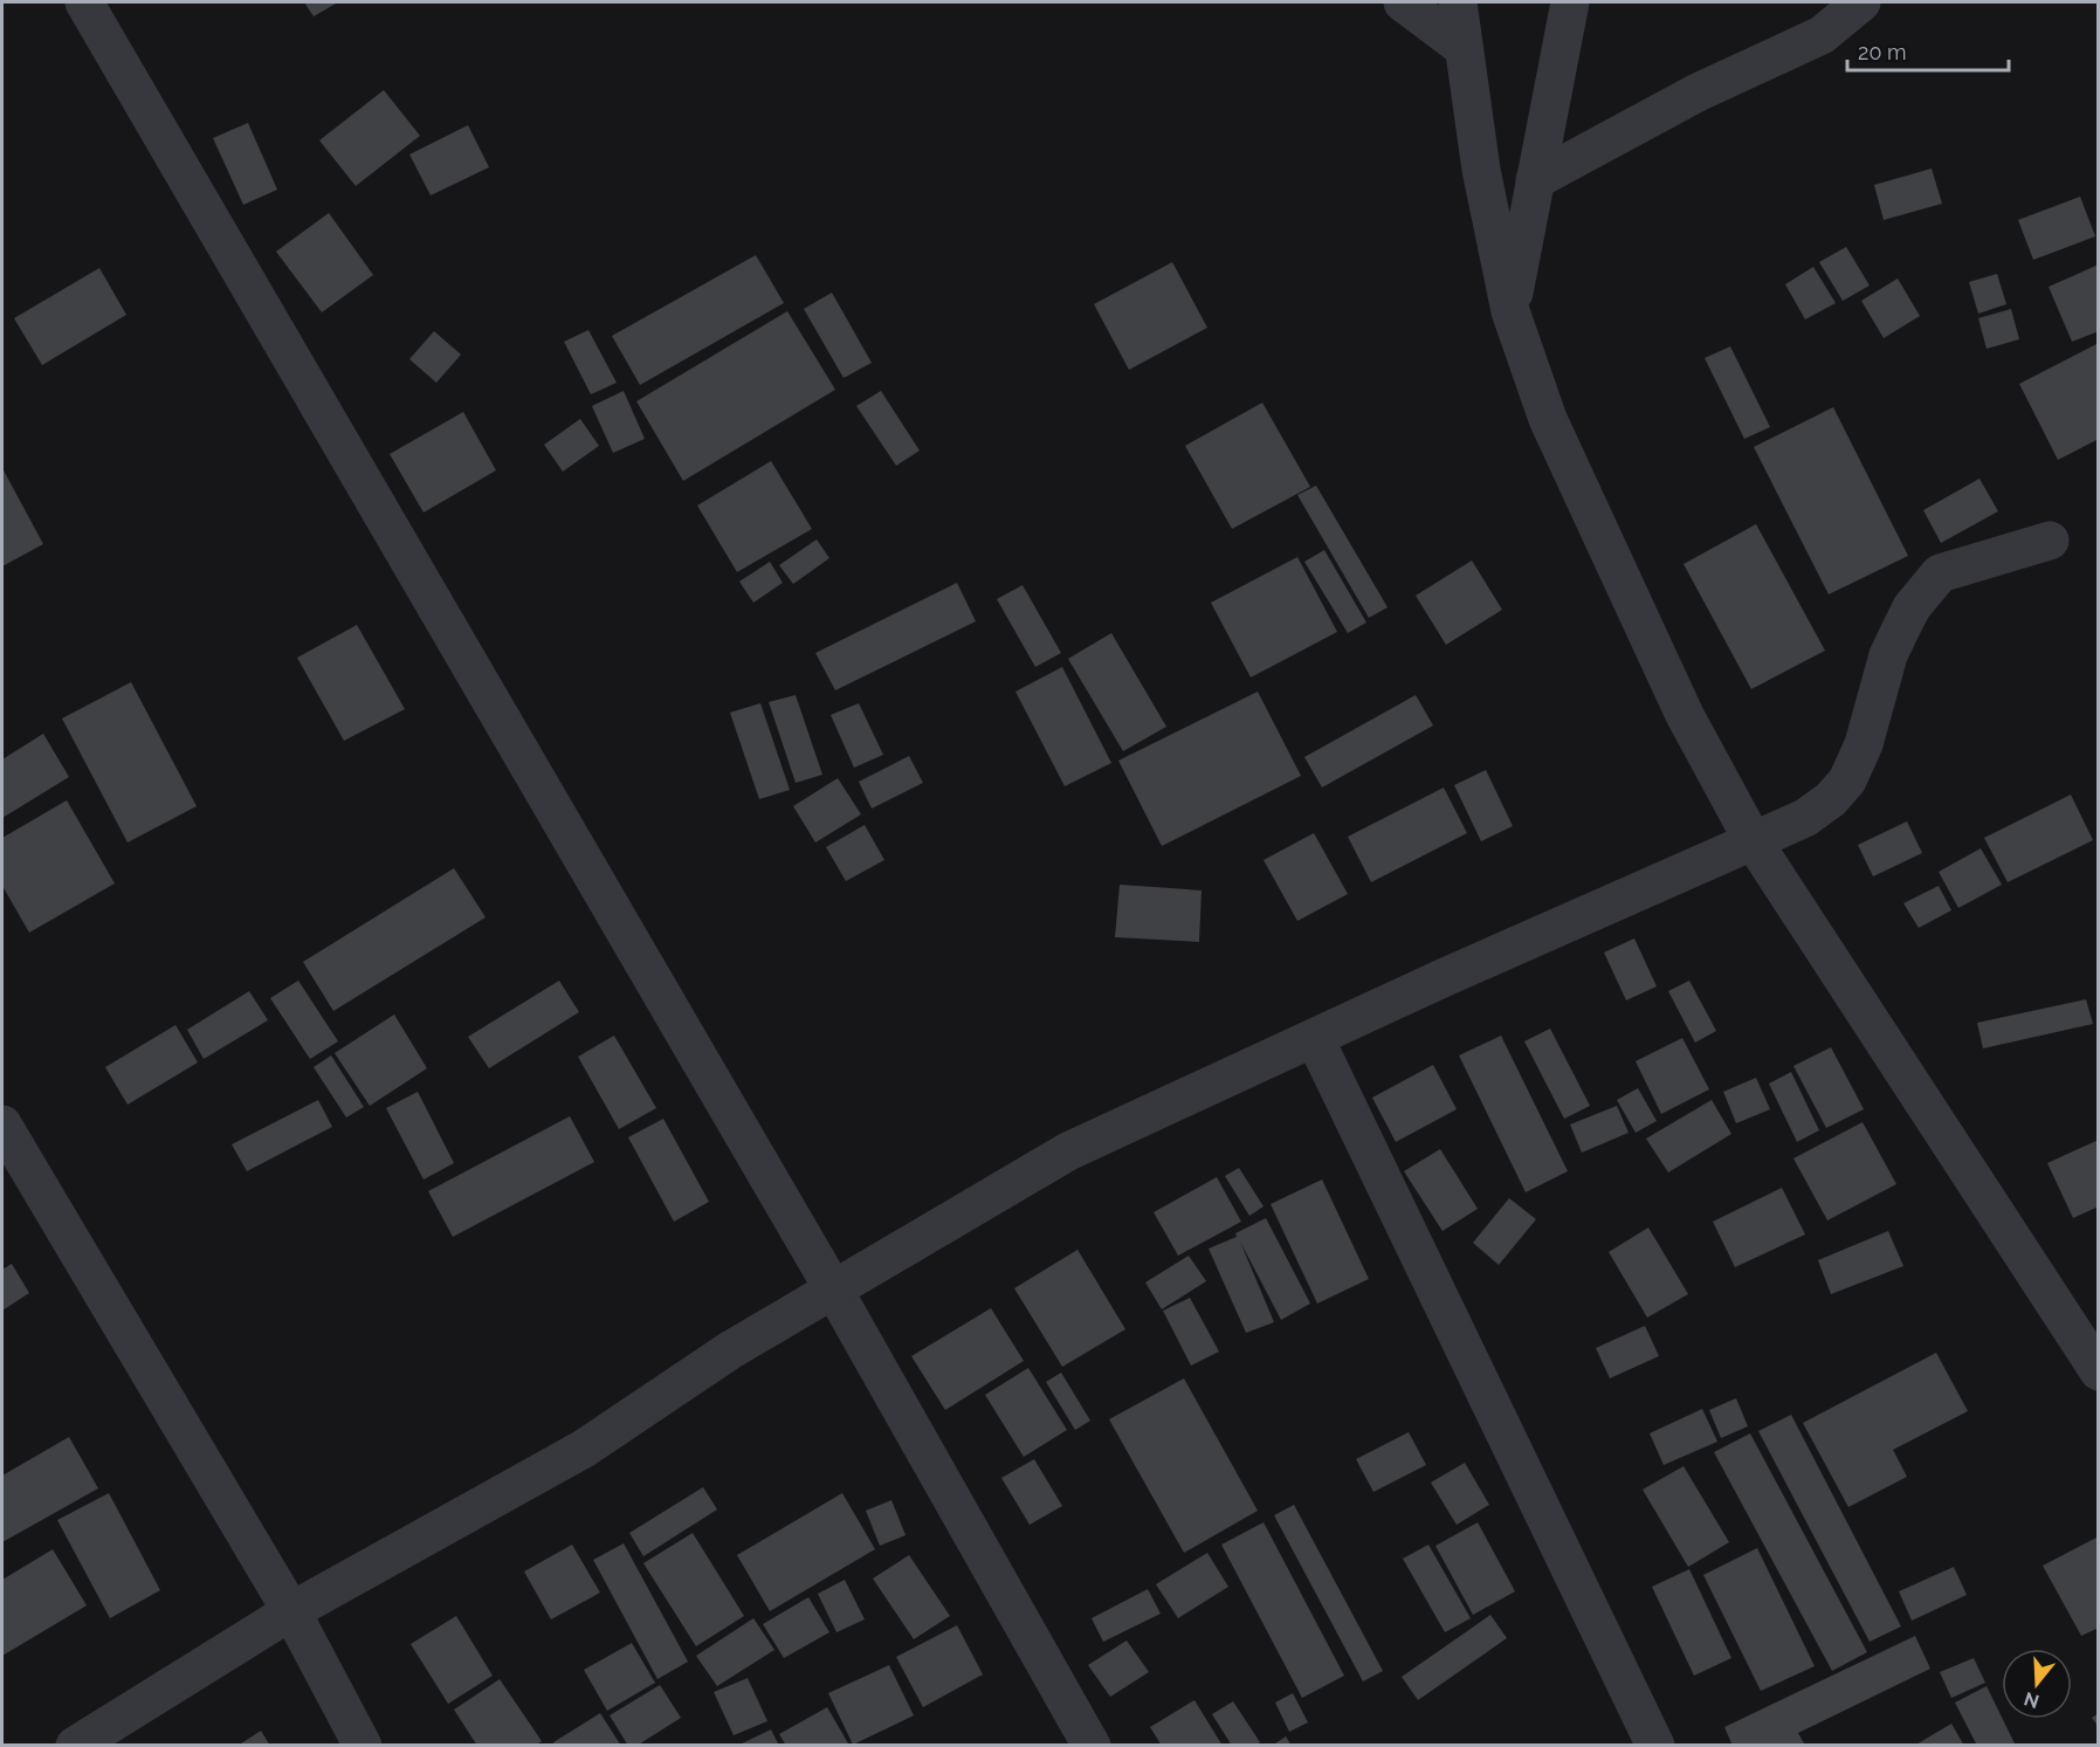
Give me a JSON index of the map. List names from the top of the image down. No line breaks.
{"scale_bar":"20 m","north":"bottom"}
